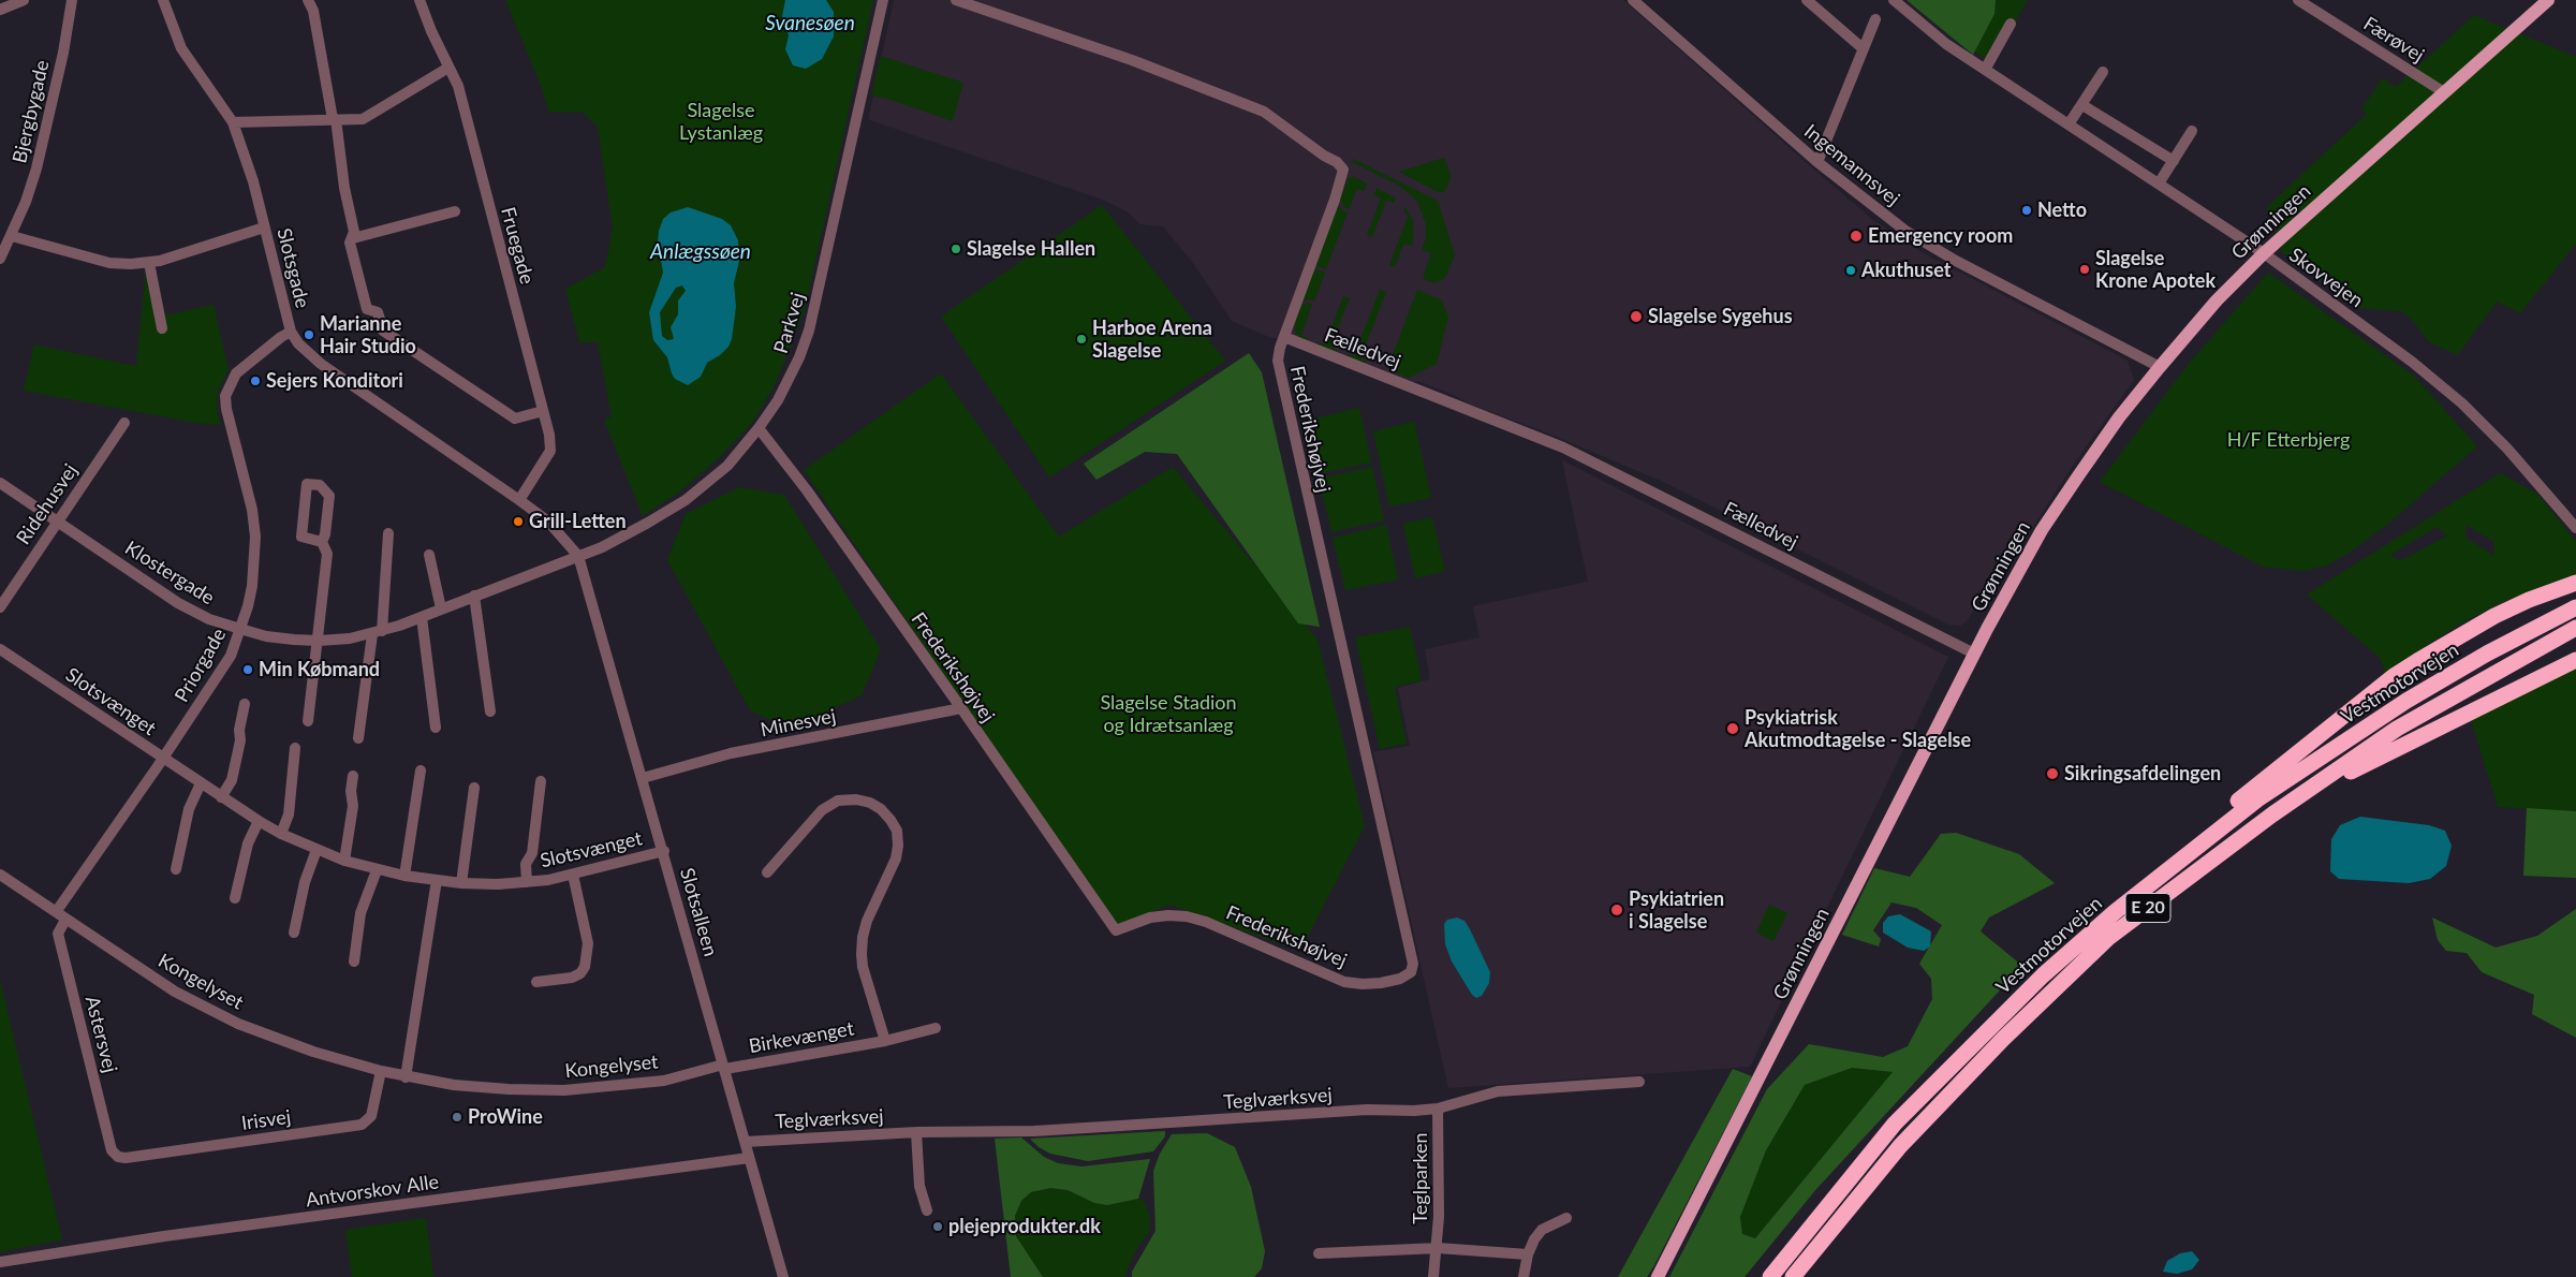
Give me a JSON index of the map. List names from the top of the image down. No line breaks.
{"streets":{"highway":["Vestmotorvejen","E 20"],"main road":["Grønningen"],"street":["Færøvej","Bjergbygade","Ingemannsvej","Fruegade","Slotsgade","Skovvejen","Parkvej","Fælledvej","Frederikshøjvej","Ridehusvej","Klostergade","Priorgade","Slotsvænget","Minesvej","Slotsalleen","Kongelyset","Astersvej","Birkevænget","Teglværksvej","Irisvej","Teglparken","Antvorskov Alle"]},"crossings":[["Færøvej","Grønningen"],["Ingemannsvej","Grønningen"],["Grønningen","Skovvejen"],["Grønningen","Fælledvej"],["Fruegade","Slotsgade"],["Slotsgade","Parkvej"],["Slotsgade","Klostergade"],["Slotsgade","Priorgade"],["Slotsgade","Slotsalleen"],["Parkvej","Frederikshøjvej"],["Parkvej","Klostergade"],["Parkvej","Slotsalleen"],["Fælledvej","Frederikshøjvej"],["Frederikshøjvej","Minesvej"],["Ridehusvej","Klostergade"],["Klostergade","Priorgade"],["Klostergade","Slotsalleen"],["Priorgade","Slotsvænget"],["Priorgade","Kongelyset"],["Slotsvænget","Slotsalleen"],["Minesvej","Slotsalleen"],["Slotsalleen","Kongelyset"],["Slotsalleen","Birkevænget"],["Slotsalleen","Teglværksvej"],["Slotsalleen","Antvorskov Alle"],["Kongelyset","Astersvej"],["Kongelyset","Birkevænget"],["Kongelyset","Irisvej"],["Astersvej","Irisvej"],["Teglværksvej","Teglparken"]],"water":["Svanesøen","Anlægssøen"],"parks":["Slagelse Lystanlæg","H/F Etterbjerg","Slagelse Stadion og Idrætsanlæg"],"places":["Netto","Emergency room","Slagelse Hallen","Slagelse Krone Apotek","Akuthuset","Slagelse Sygehus","Marianne Hair Studio","Harboe Arena Slagelse","Sejers Konditori","Grill-Letten","Min Købmand","Psykiatrisk Akutmodtagelse - Slagelse","Sikringsafdelingen","Psykiatrien i Slagelse","ProWine","plejeprodukter.dk"]}
